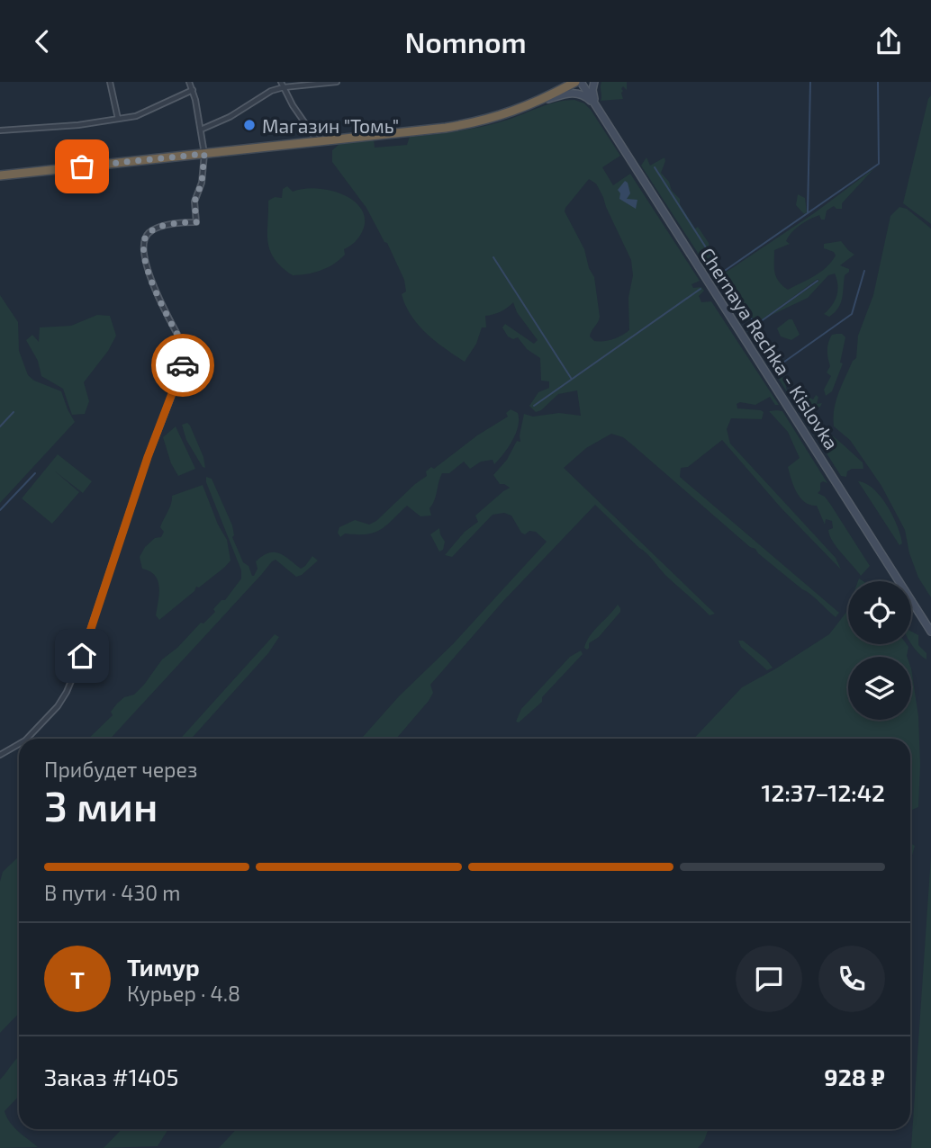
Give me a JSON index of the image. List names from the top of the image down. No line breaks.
{"streets":{"street":["Chernaya Rechka - Kislovka"]},"places":["Магазин \"Томь\""],"page":{"header":"Nomnom","heading":["3 мин","Прибудет через","12:37–12:42"],"panel":["Тимур","Курьер · 4.8","Заказ #1405","928 ₽"],"bar":"В пути · 430 m","round":"Т"}}
